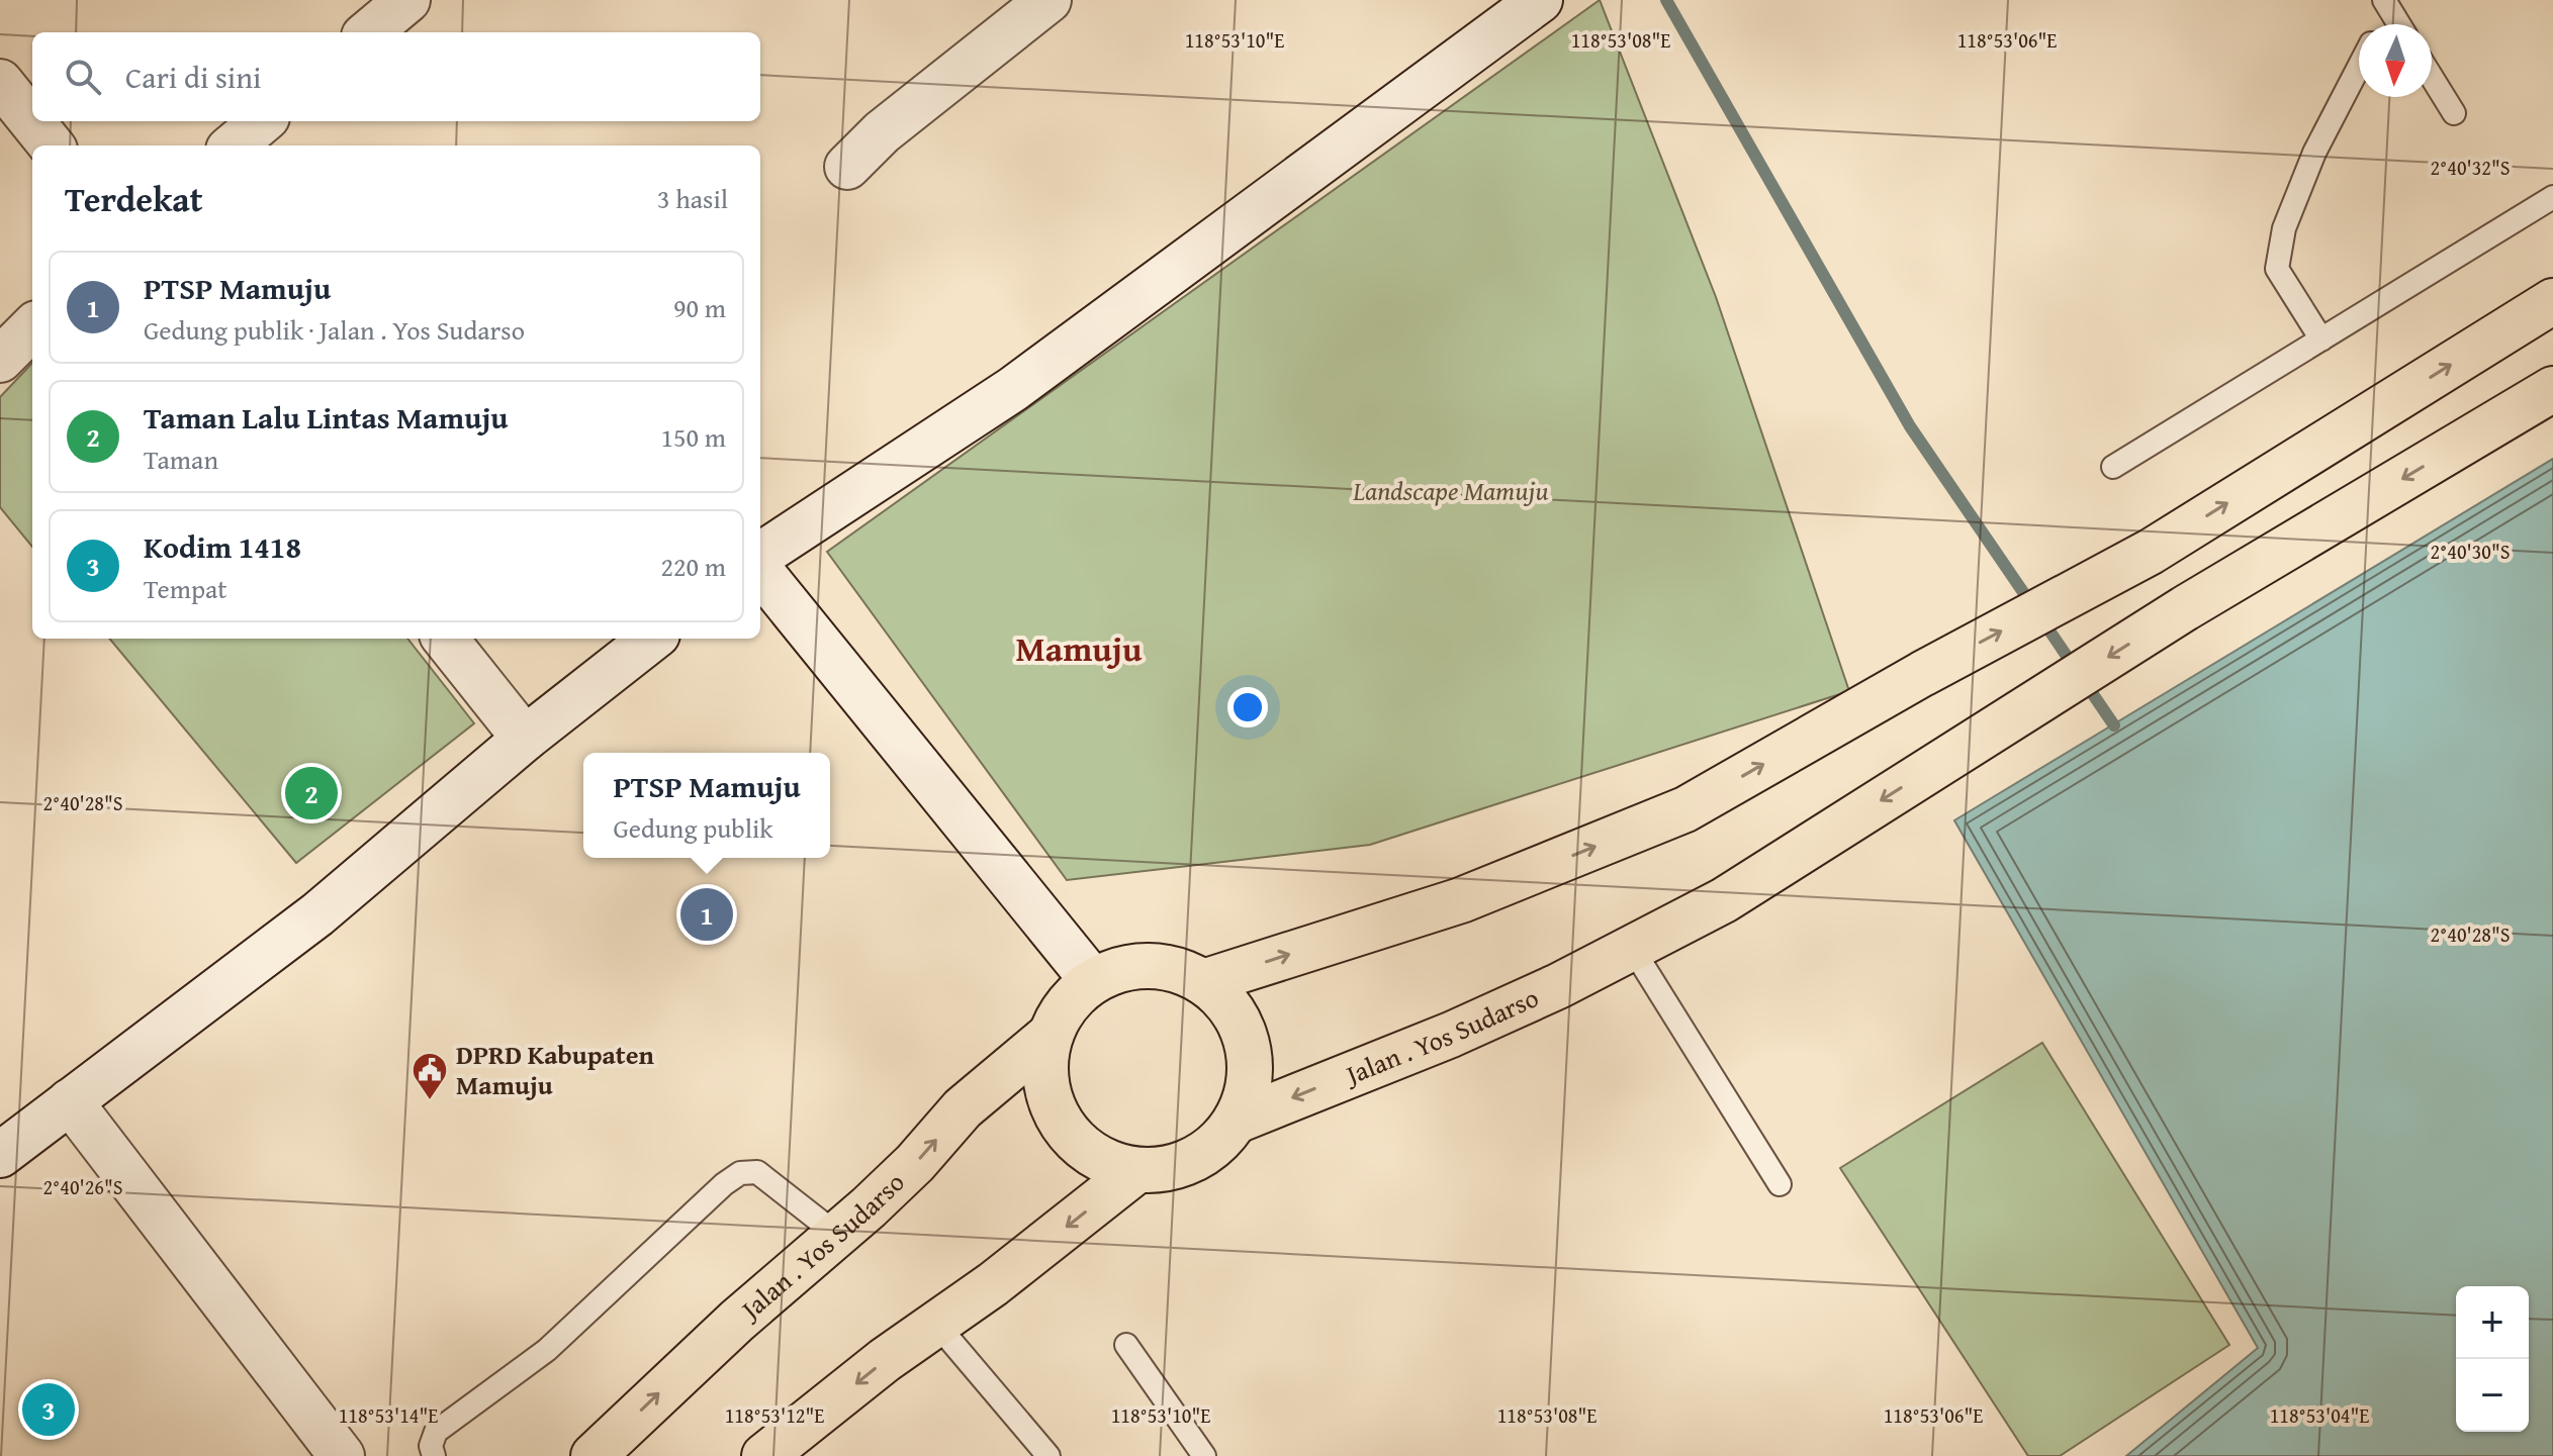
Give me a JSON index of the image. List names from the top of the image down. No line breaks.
{"streets":{"highway":["Jalan . Yos Sudarso"]},"districts":["Mamuju"],"parks":["Landscape Mamuju"],"places":{"public building":["DPRD Kabupaten Mamuju"]},"north":"bottom","page":{"search":"Cari di sini","heading":["Terdekat","3 hasil"],"list":[{"mark":"1","name":"PTSP Mamuju","note":"Gedung publik · Jalan . Yos Sudarso","value":"90 m"},{"mark":"2","name":"Taman Lalu Lintas Mamuju","note":"Taman","value":"150 m"},{"mark":"3","name":"Kodim 1418","note":"Tempat","value":"220 m"}],"popup":["PTSP Mamuju","Gedung publik"],"pins":["2","1","3"],"map_buttons":["+","−"]},"coordinates":["118°53'10\"E","118°53'08\"E","118°53'06\"E","2°40'32\"S","2°40'30\"S","2°40'28\"S","2°40'26\"S","118°53'14\"E","118°53'12\"E","118°53'04\"E"]}
